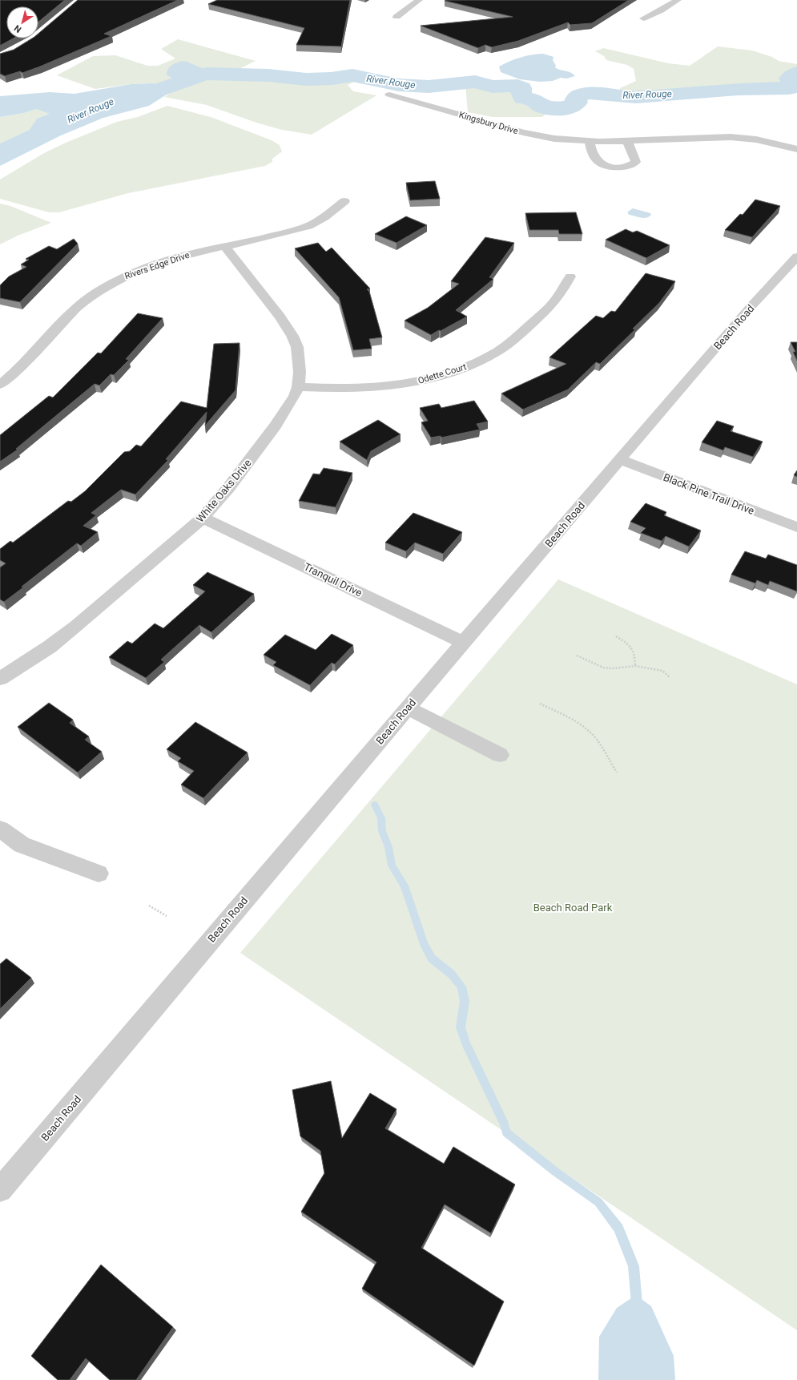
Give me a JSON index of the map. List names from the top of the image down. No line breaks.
{"streets":{"street":["Kingsbury Drive","Rivers Edge Drive","Beach Road","Odette Court","White Oaks Drive","Black Pine Trail Drive","Tranquil Drive"]},"crossings":[["Rivers Edge Drive","White Oaks Drive"],["Beach Road","Black Pine Trail Drive"],["Beach Road","Tranquil Drive"],["Odette Court","White Oaks Drive"],["White Oaks Drive","Tranquil Drive"]],"water":["River Rouge"],"parks":["Beach Road Park"],"north":"bottom left"}
